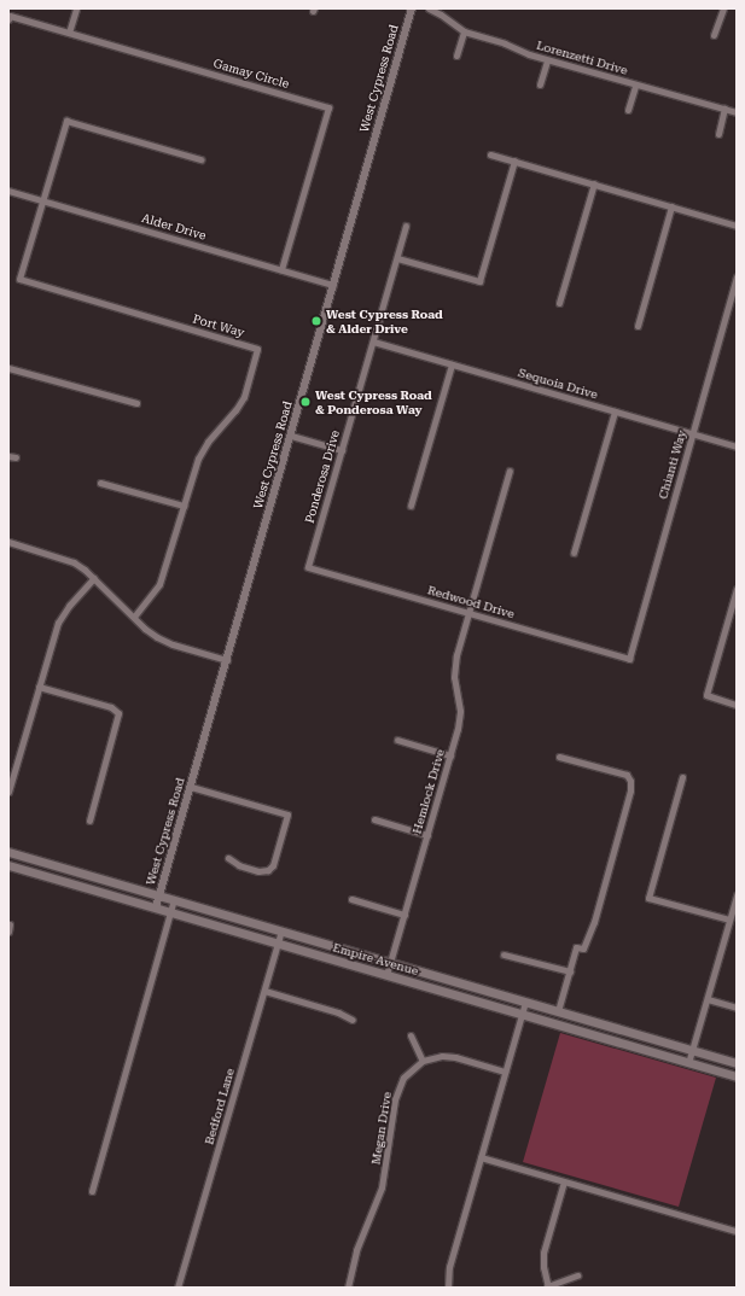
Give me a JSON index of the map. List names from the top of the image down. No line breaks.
{"streets":{"main road":["Empire Avenue"],"street":["Lorenzetti Drive","Gamay Circle","West Cypress Road","Alder Drive","Port Way","Sequoia Drive","Chianti Way","Ponderosa Drive","Redwood Drive","Hemlock Drive","Bedford Lane","Megan Drive"]},"crossings":[["Gamay Circle","Alder Drive"],["West Cypress Road","Alder Drive"],["West Cypress Road","Empire Avenue"],["Alder Drive","Port Way"],["Sequoia Drive","Chianti Way"],["Sequoia Drive","Ponderosa Drive"],["Chianti Way","Redwood Drive"],["Ponderosa Drive","Redwood Drive"],["Redwood Drive","Hemlock Drive"],["Hemlock Drive","Empire Avenue"],["Empire Avenue","Bedford Lane"]],"places":["West Cypress Road & Alder Drive","West Cypress Road & Ponderosa Way"]}
